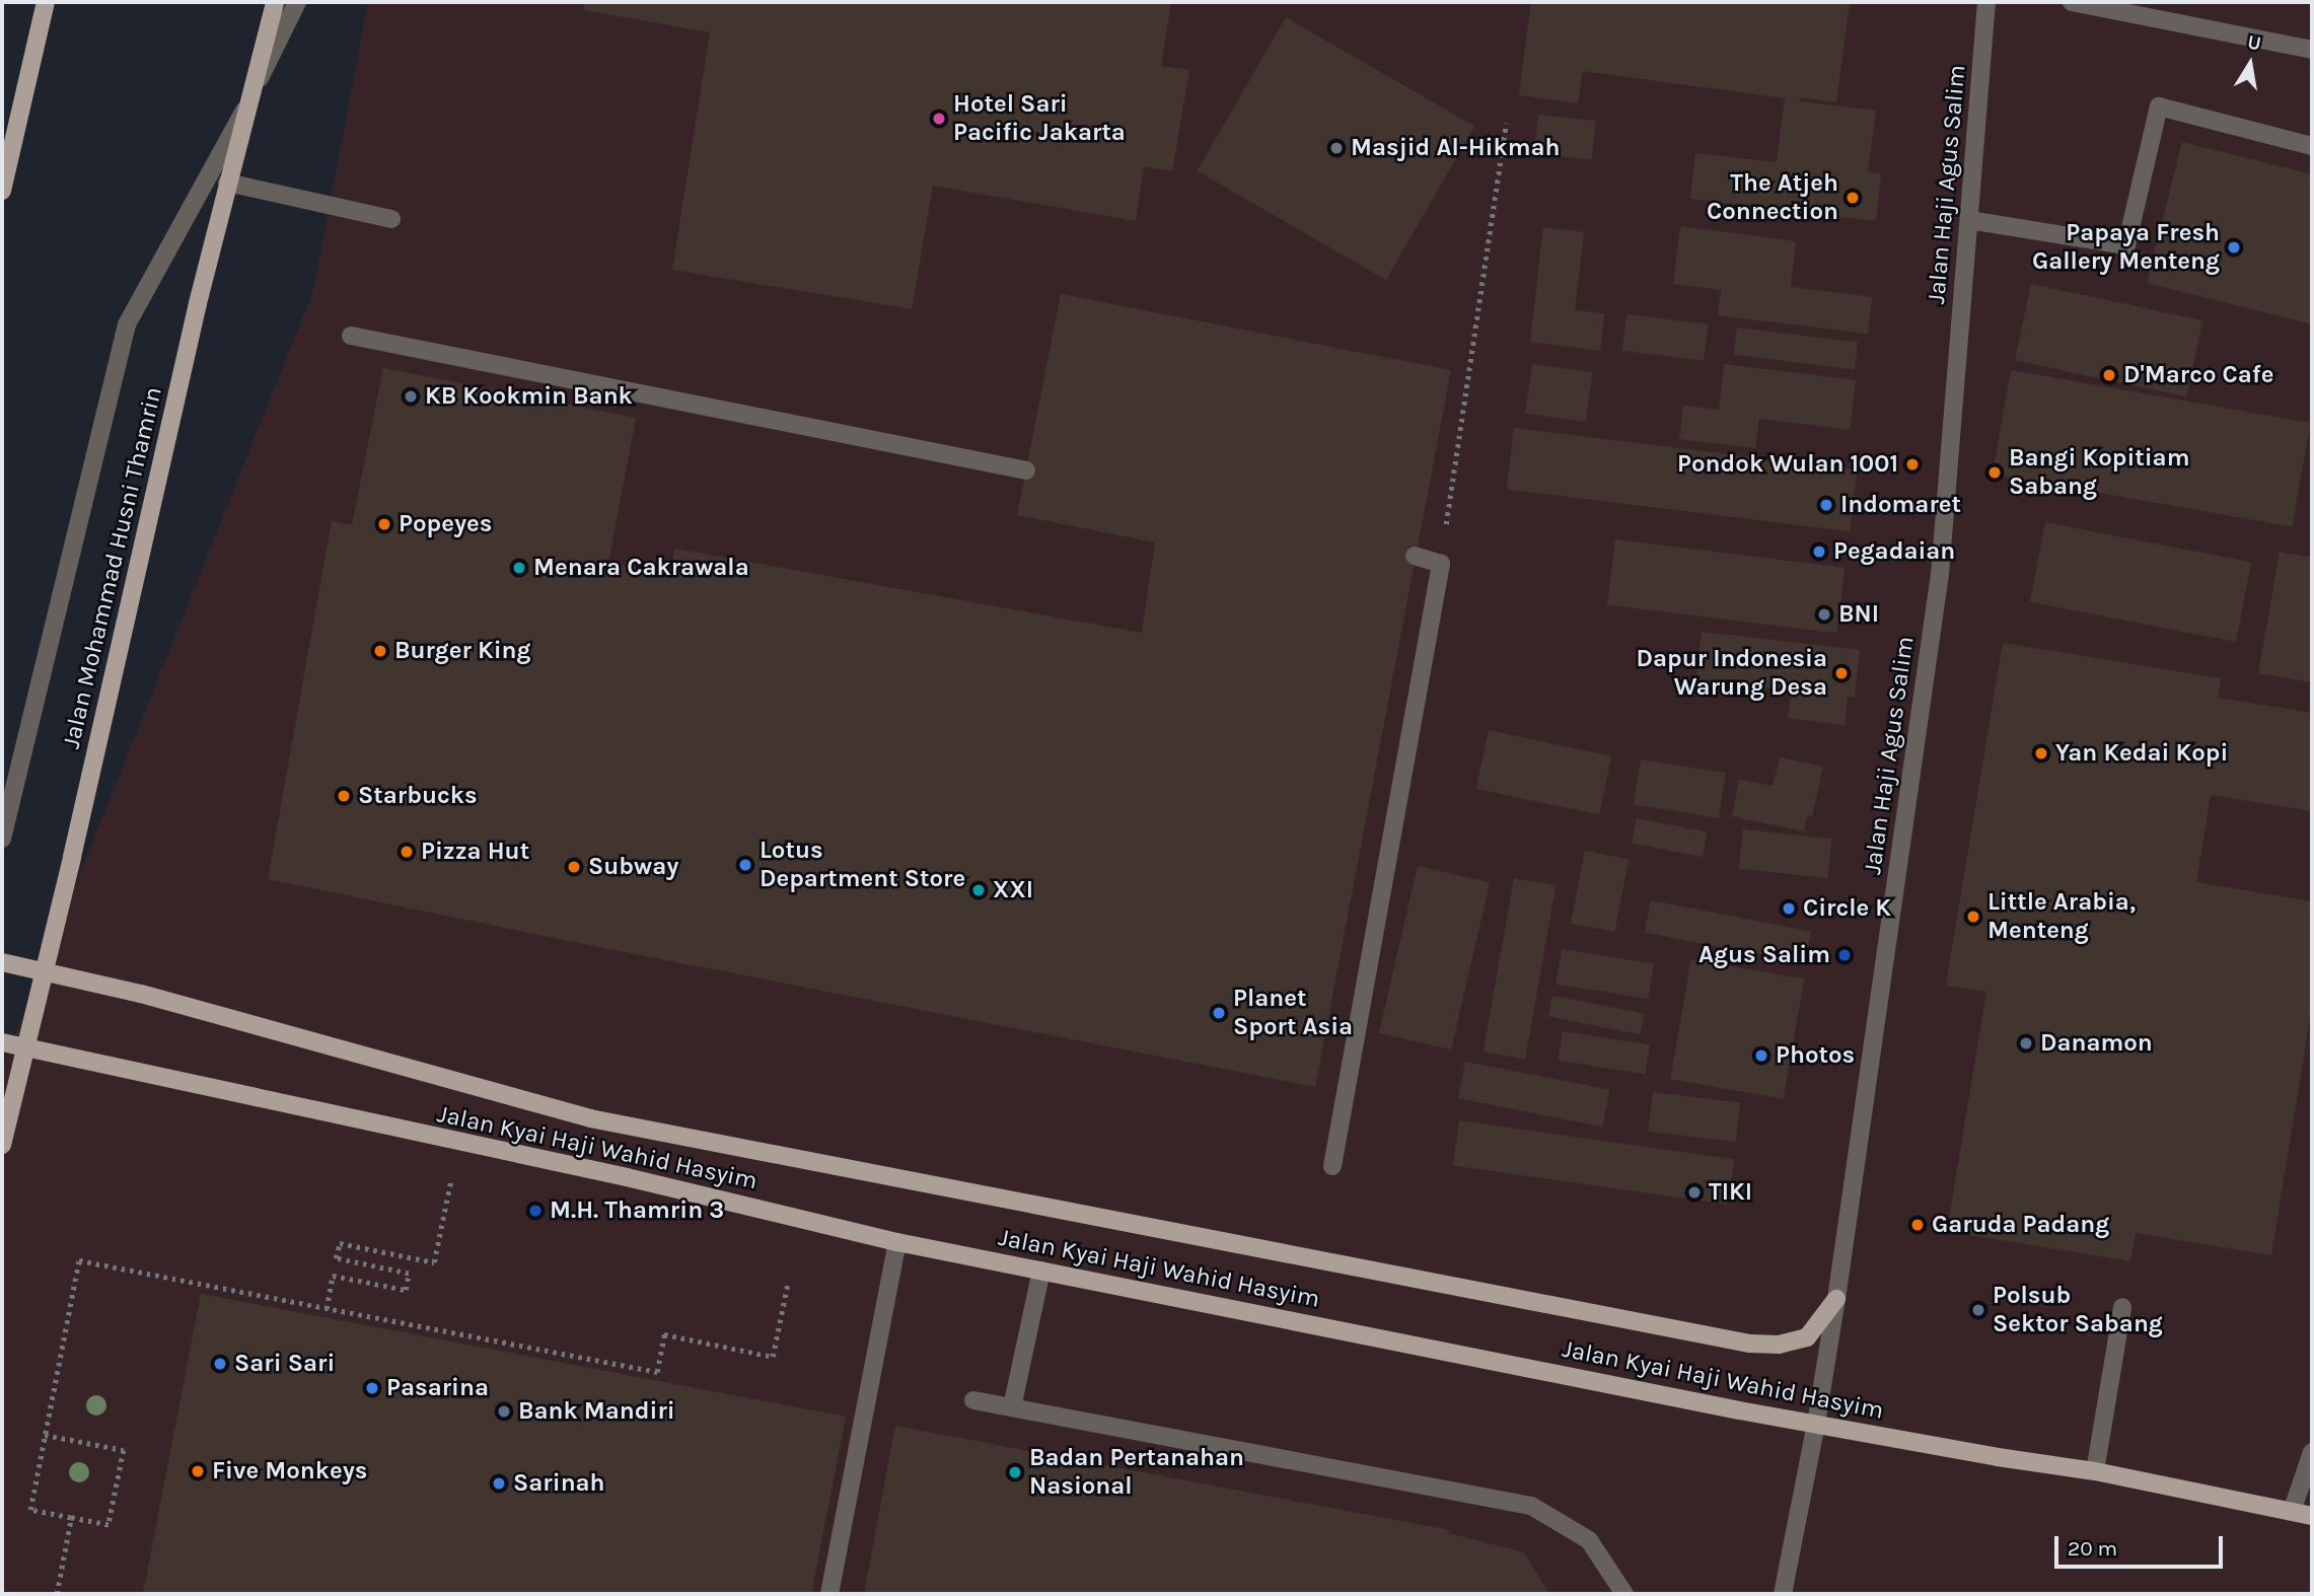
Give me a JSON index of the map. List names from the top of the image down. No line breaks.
{"streets":{"main road":["Jalan Mohammad Husni Thamrin","Jalan Kyai Haji Wahid Hasyim"],"street":["Jalan Haji Agus Salim"]},"crossings":[["Jalan Haji Agus Salim","Jalan Kyai Haji Wahid Hasyim"],["Jalan Mohammad Husni Thamrin","Jalan Kyai Haji Wahid Hasyim"]],"places":["Hotel Sari Pacific Jakarta","Masjid Al-Hikmah","The Atjeh Connection","Papaya Fresh Gallery Menteng","D'Marco Cafe","KB Kookmin Bank","Pondok Wulan 1001","Bangi Kopitiam Sabang","Indomaret","Popeyes","Pegadaian","Menara Cakrawala","BNI","Burger King","Dapur Indonesia Warung Desa","Yan Kedai Kopi","Starbucks","Pizza Hut","Lotus Department Store","Subway","XXI","Circle K","Little Arabia, Menteng","Agus Salim","Planet Sport Asia","Danamon","Photos","TIKI","M.H. Thamrin 3","Garuda Padang","Polsub Sektor Sabang","Sari Sari","Pasarina","Bank Mandiri","Five Monkeys","Badan Pertanahan Nasional","Sarinah"],"scale_bar":"20 m","north":"top"}
